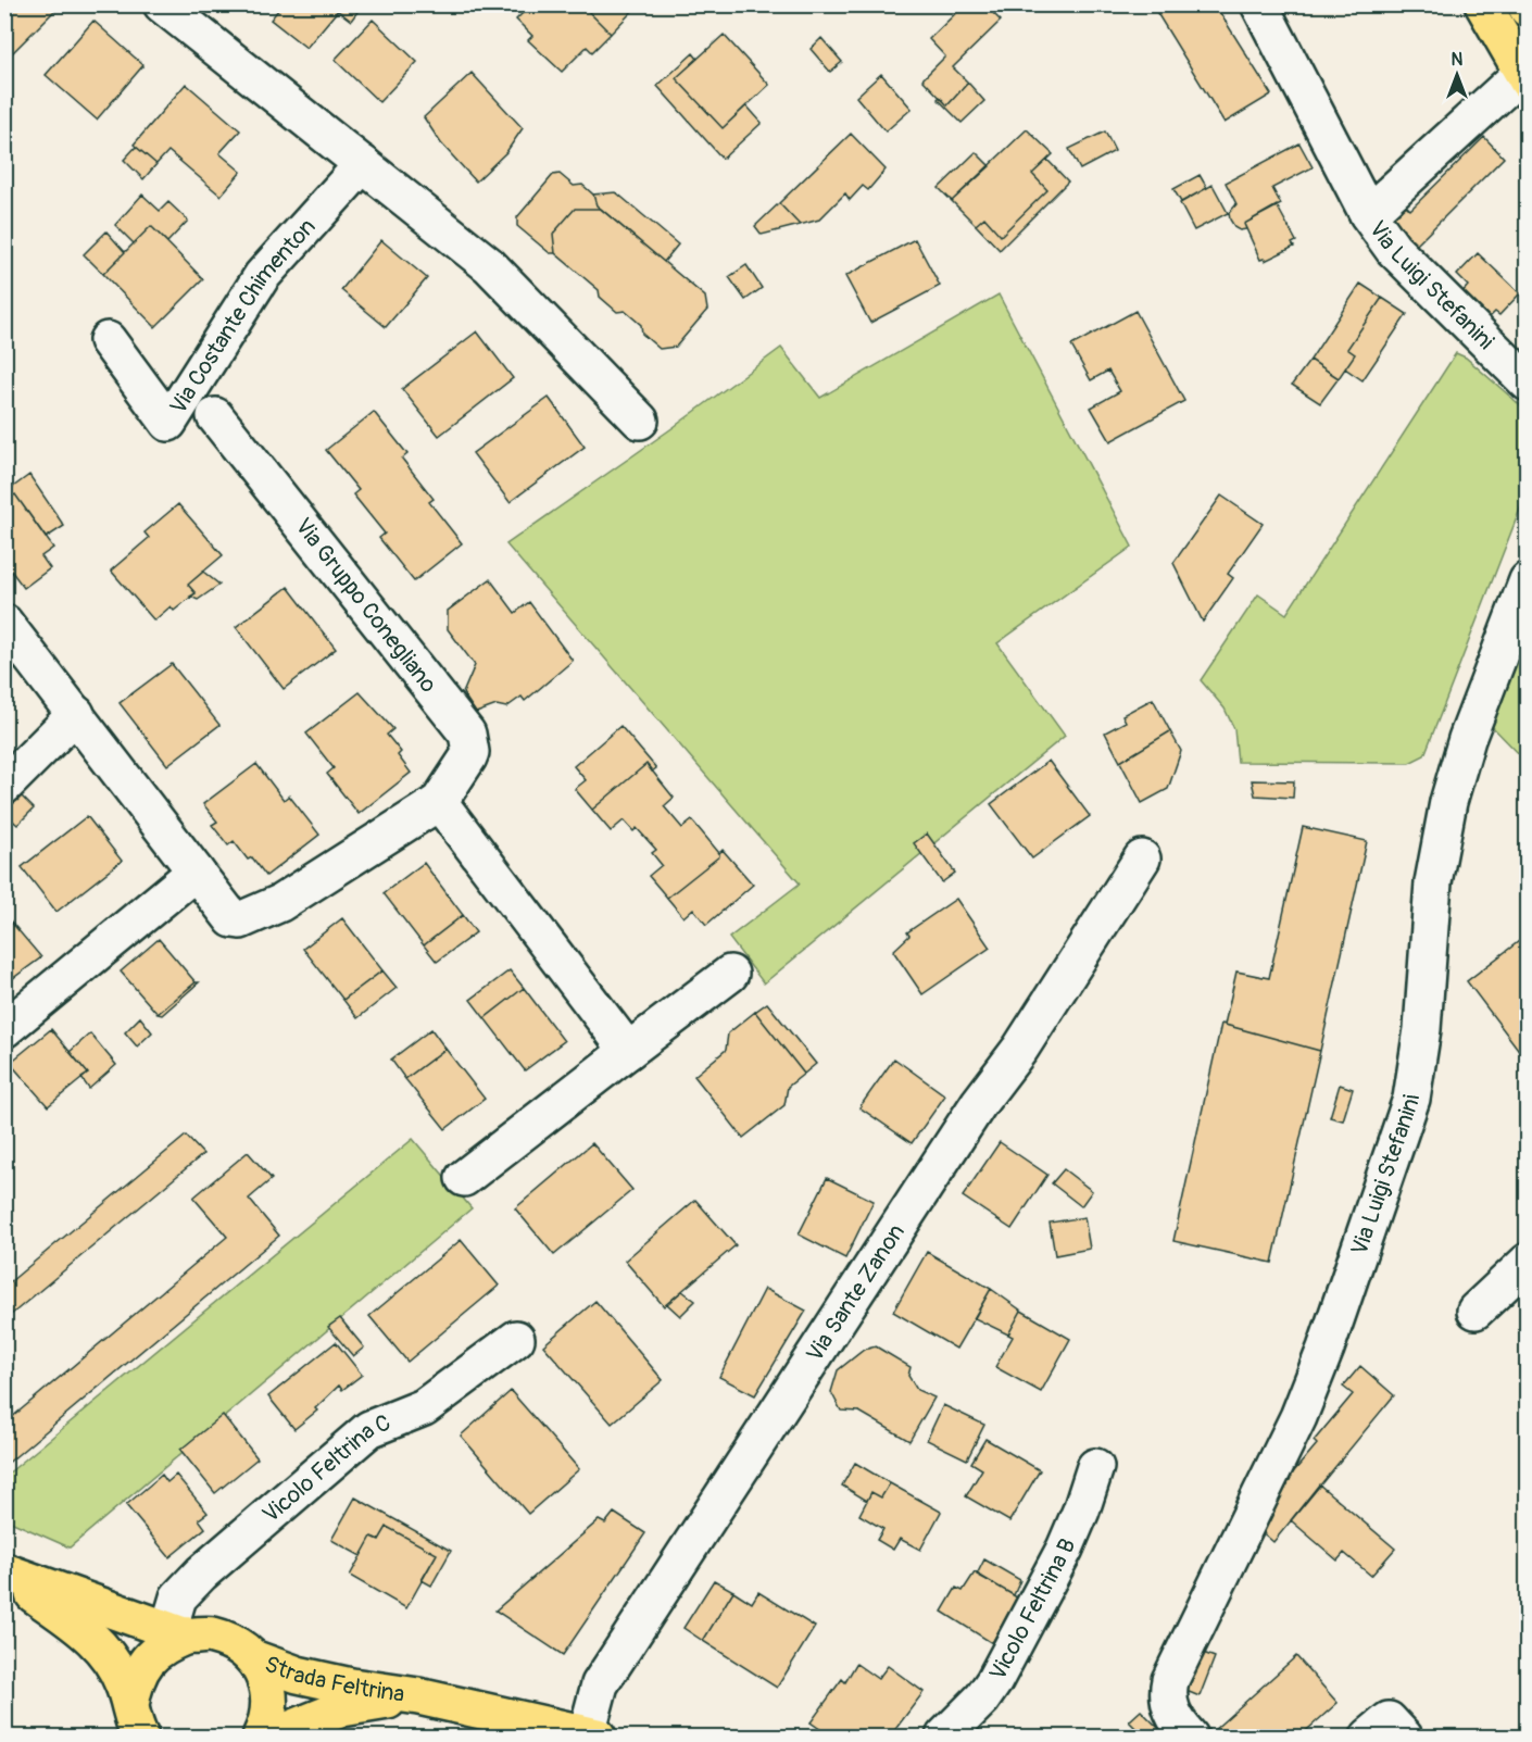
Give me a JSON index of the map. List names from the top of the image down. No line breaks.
{"streets":{"main road":["Strada Feltrina"],"street":["Via Luigi Stefanini","Via Costante Chimenton","Via Gruppo Conegliano","Via Sante Zanon","Vicolo Feltrina C","Vicolo Feltrina B"]},"crossings":[["Via Sante Zanon","Strada Feltrina"],["Vicolo Feltrina C","Strada Feltrina"]],"north":"top"}
